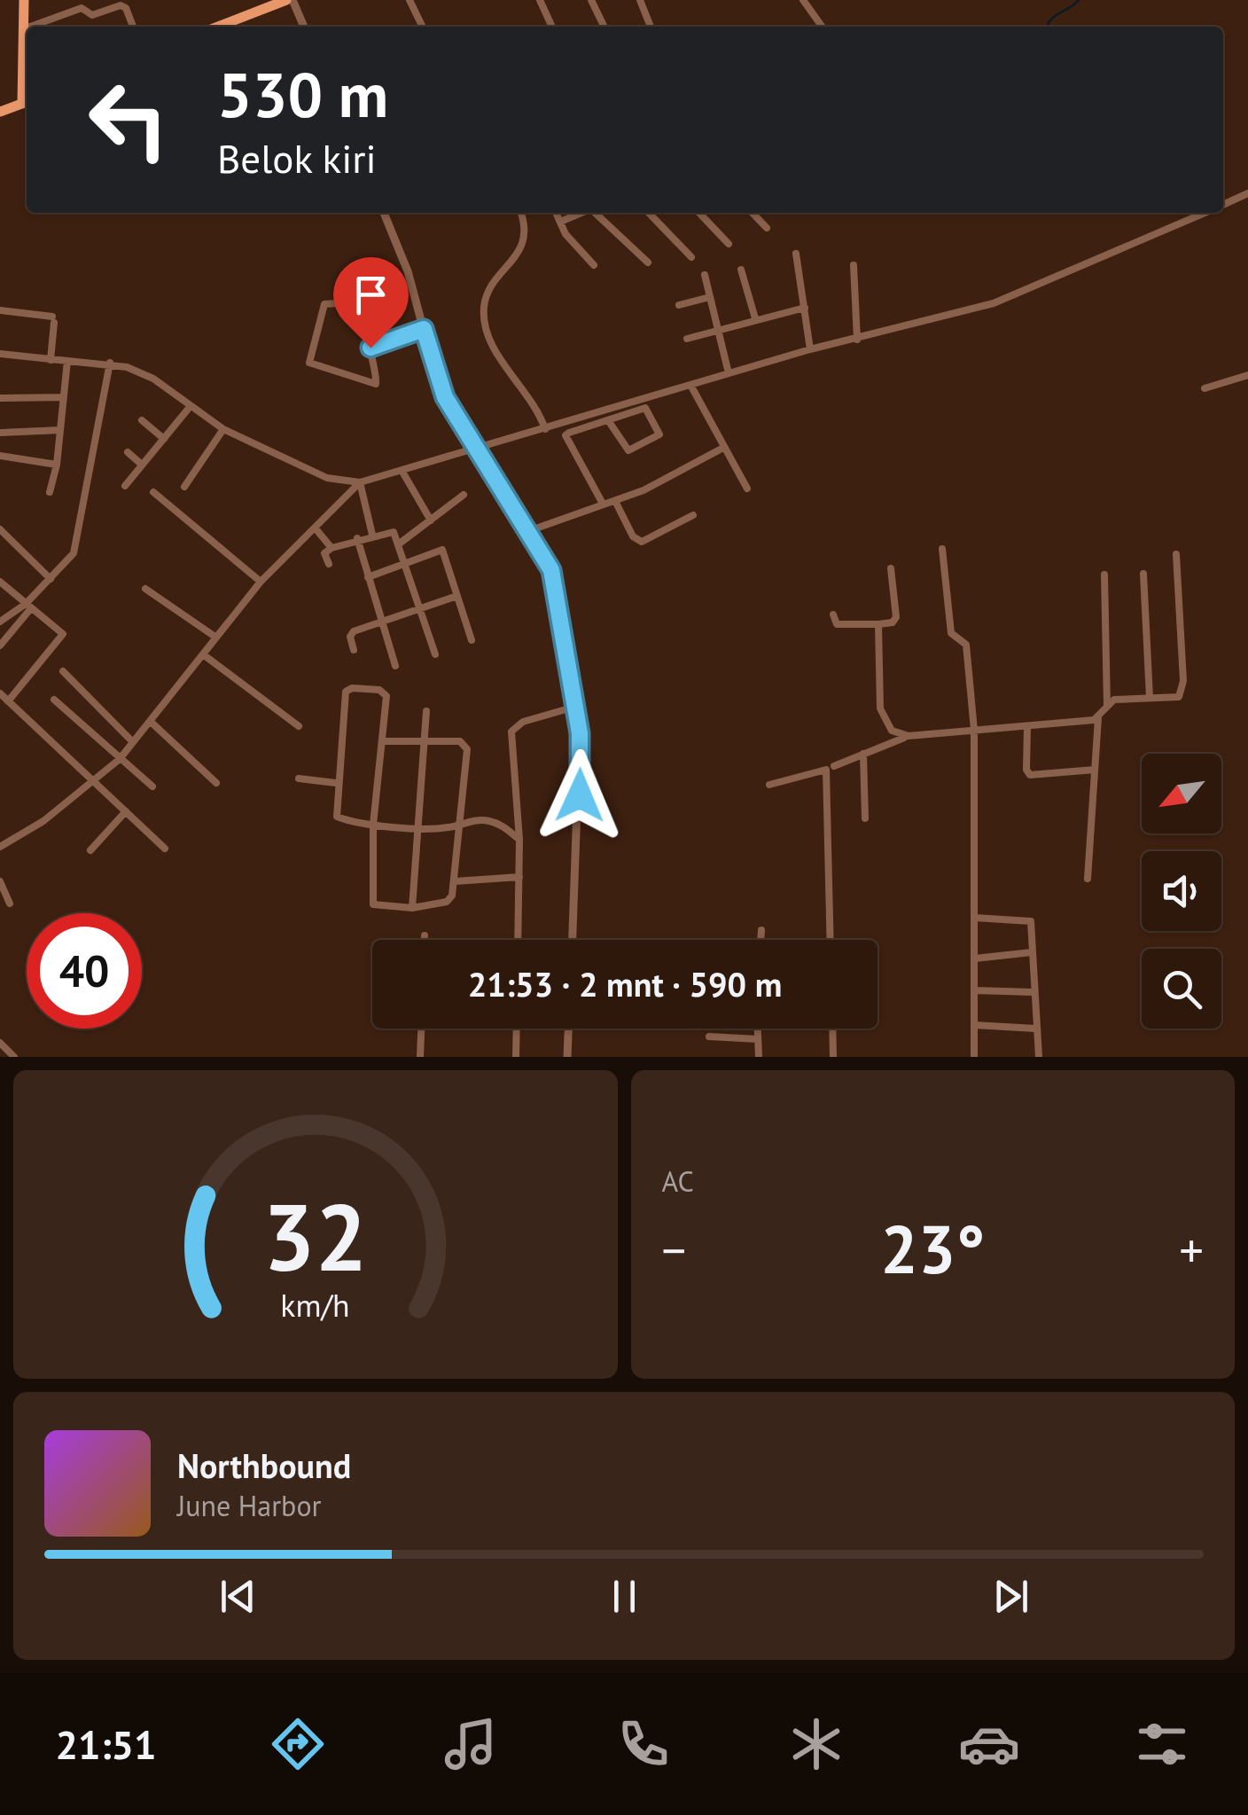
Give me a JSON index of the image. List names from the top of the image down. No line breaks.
{"north":"bottom left","page":{"turn":["530 m","Belok kiri"],"limit":"40","trip":"21:53 · 2 mnt · 590 m","tile":"AC","heat":["−","23°","+"],"song":["Northbound","June Harbor"],"tabs":"21:51","gauge":["32","km/h"]}}
